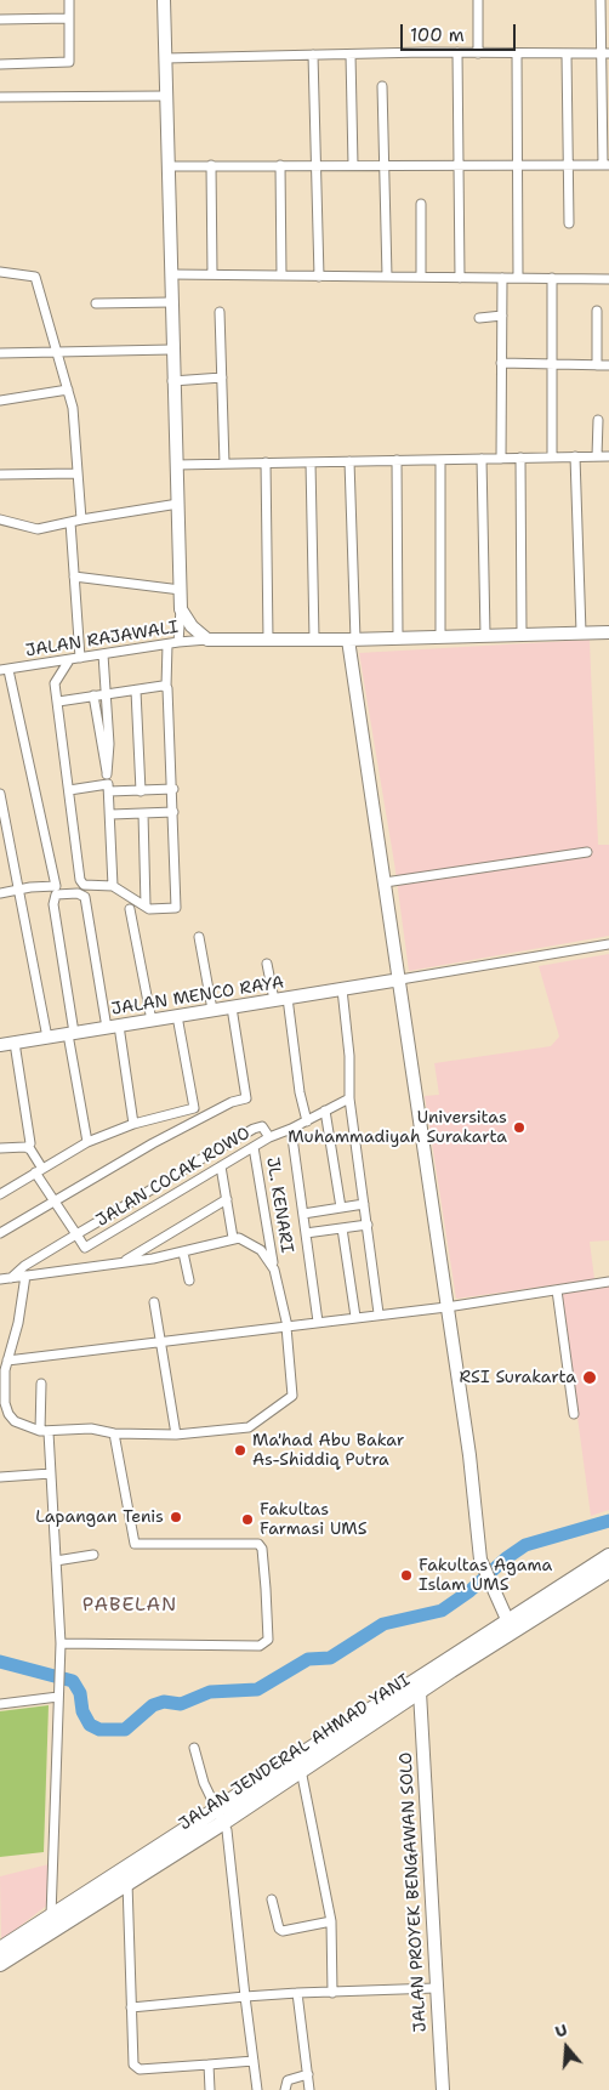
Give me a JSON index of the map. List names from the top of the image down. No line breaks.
{"streets":{"highway":["JALAN JENDERAL AHMAD YANI"],"street":["JALAN RAJAWALI","JALAN MENCO RAYA","JALAN COCAK ROWO","JL. KENARI","JALAN PROYEK BENGAWAN SOLO"]},"crossings":[["JALAN COCAK ROWO","JL. KENARI"],["JALAN JENDERAL AHMAD YANI","JALAN PROYEK BENGAWAN SOLO"]],"districts":["PABELAN"],"places":["Universitas Muhammadiyah Surakarta","RSI Surakarta","Ma'had Abu Bakar As-Shiddiq Putra","Lapangan Tenis","Fakultas Farmasi UMS","Fakultas Agama Islam UMS"],"scale_bar":"100 m","north":"top"}
